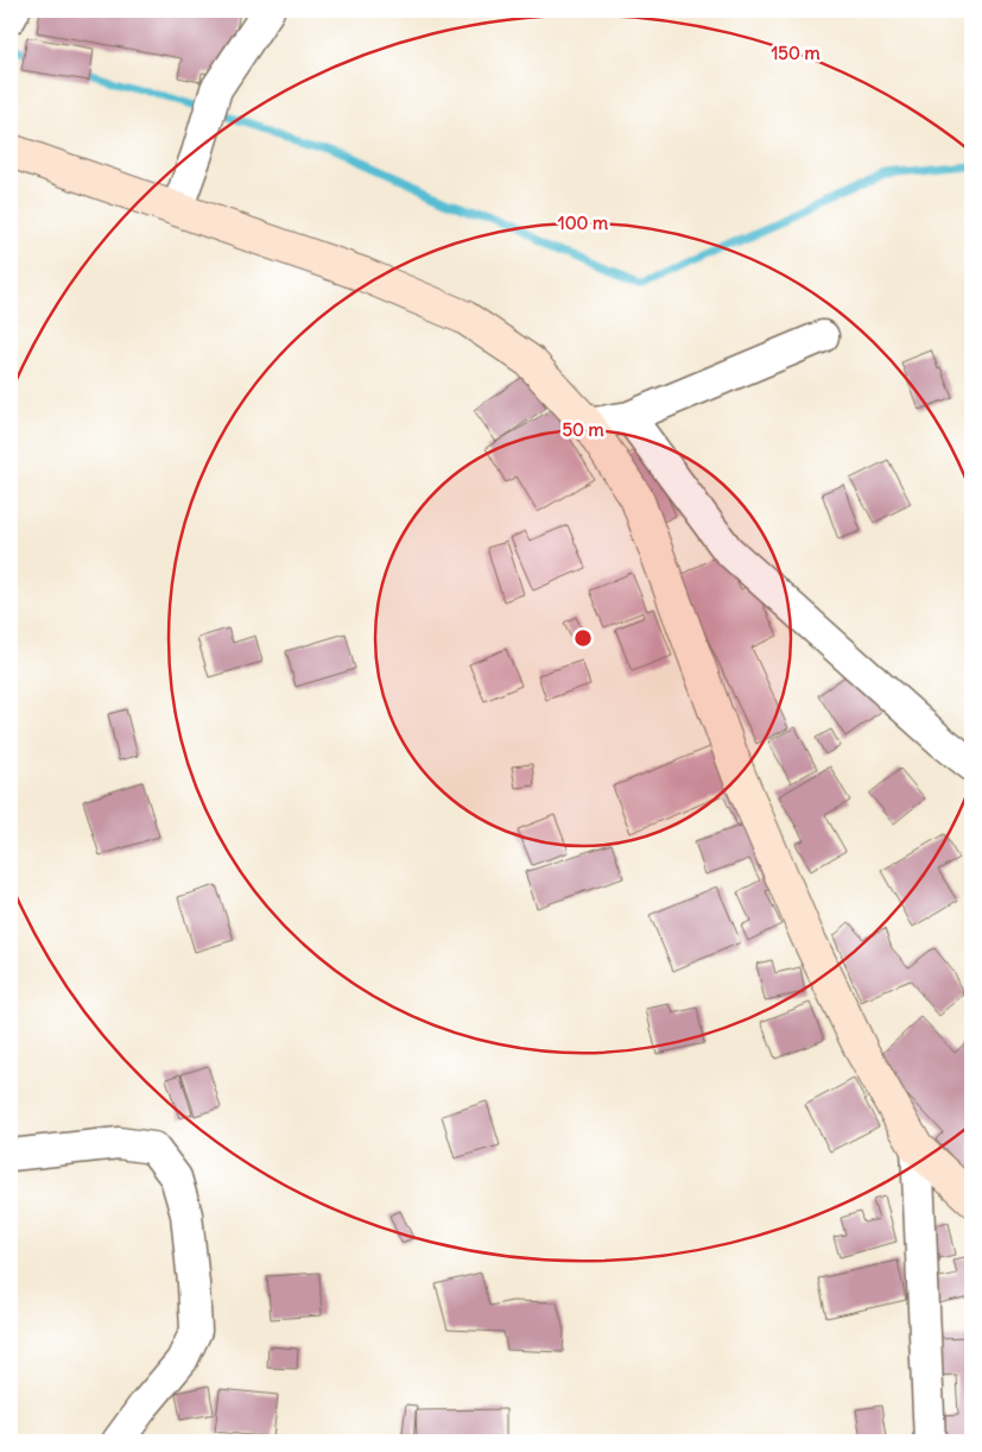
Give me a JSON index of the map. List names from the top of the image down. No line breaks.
{"rings":["150 m","100 m","50 m"]}
